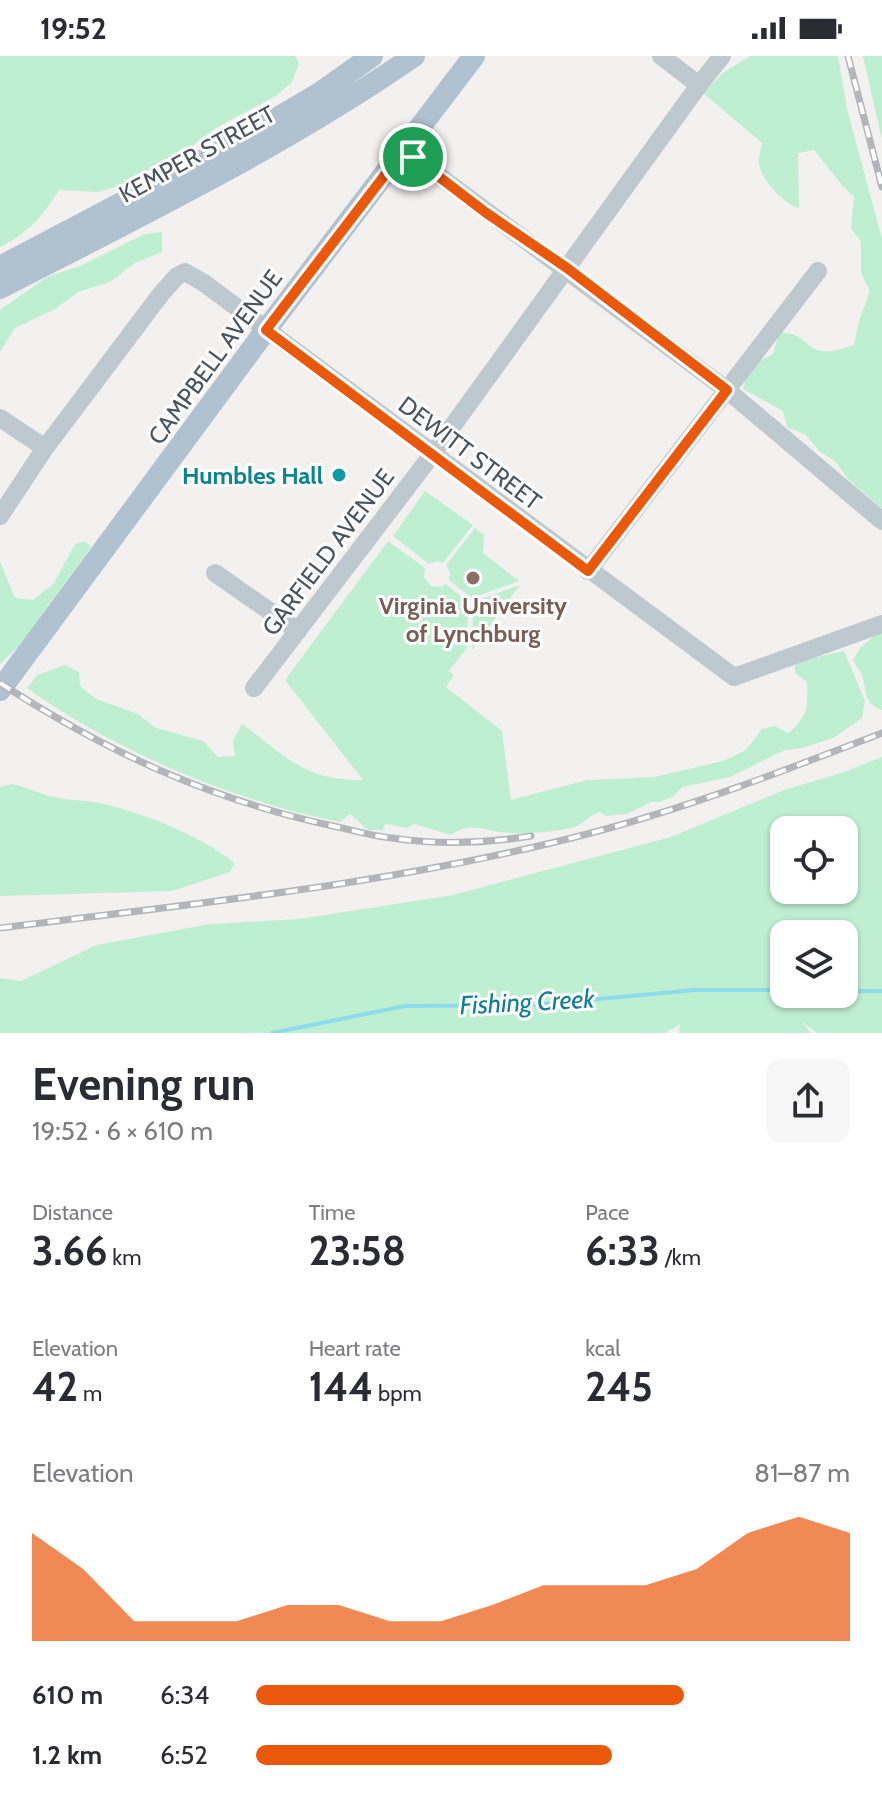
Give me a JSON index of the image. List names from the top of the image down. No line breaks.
{"streets":{"main road":["KEMPER STREET","CAMPBELL AVENUE"],"street":["DEWITT STREET","GARFIELD AVENUE"]},"crossings":[["CAMPBELL AVENUE","DEWITT STREET"],["DEWITT STREET","GARFIELD AVENUE"]],"water":["Fishing Creek"],"places":["Humbles Hall","Virginia University of Lynchburg"],"page":{"status":"19:52","heading":["Evening run","19:52 · 6 × 610 m"],"stats":[["Distance","3.66 km"],["Time","23:58"],["Pace","6:33 /km"],["Elevation","42 m"],["Heart rate","144 bpm"],["kcal","245"]],"chart":["Elevation","81–87 m"],"list":[{"name":"610 m","note":"6:34"},{"name":"1.2 km","note":"6:52"}]}}
